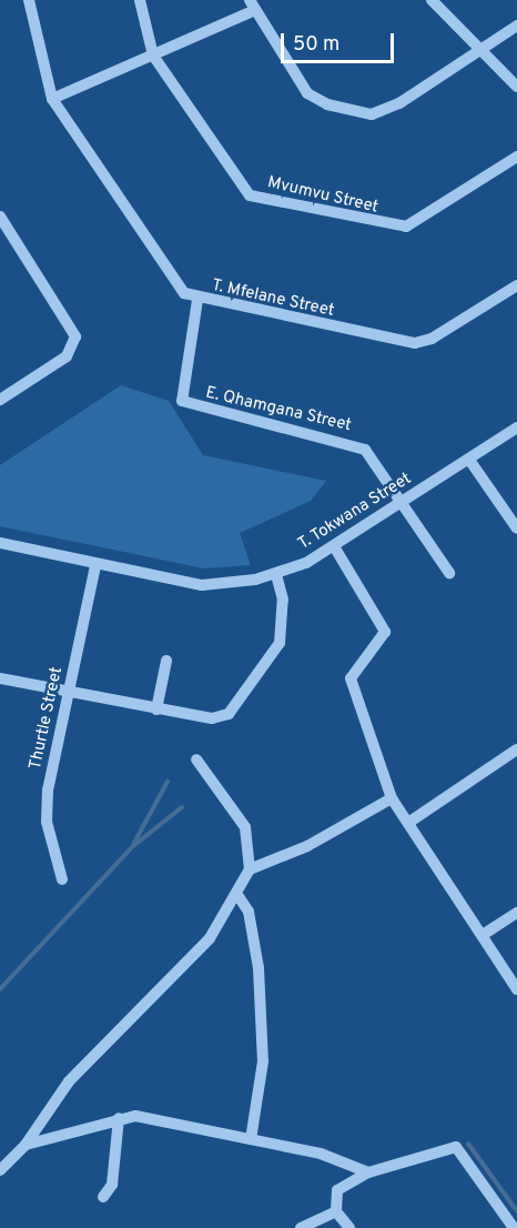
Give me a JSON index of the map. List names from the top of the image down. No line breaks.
{"streets":{"street":["Mvumvu Street","T. Mfelane Street","E. Qhamgana Street","T. Tokwana Street","Thurtle Street"]},"crossings":[["T. Mfelane Street","E. Qhamgana Street"],["E. Qhamgana Street","T. Tokwana Street"],["T. Tokwana Street","Thurtle Street"]],"scale_bar":"50 m"}
